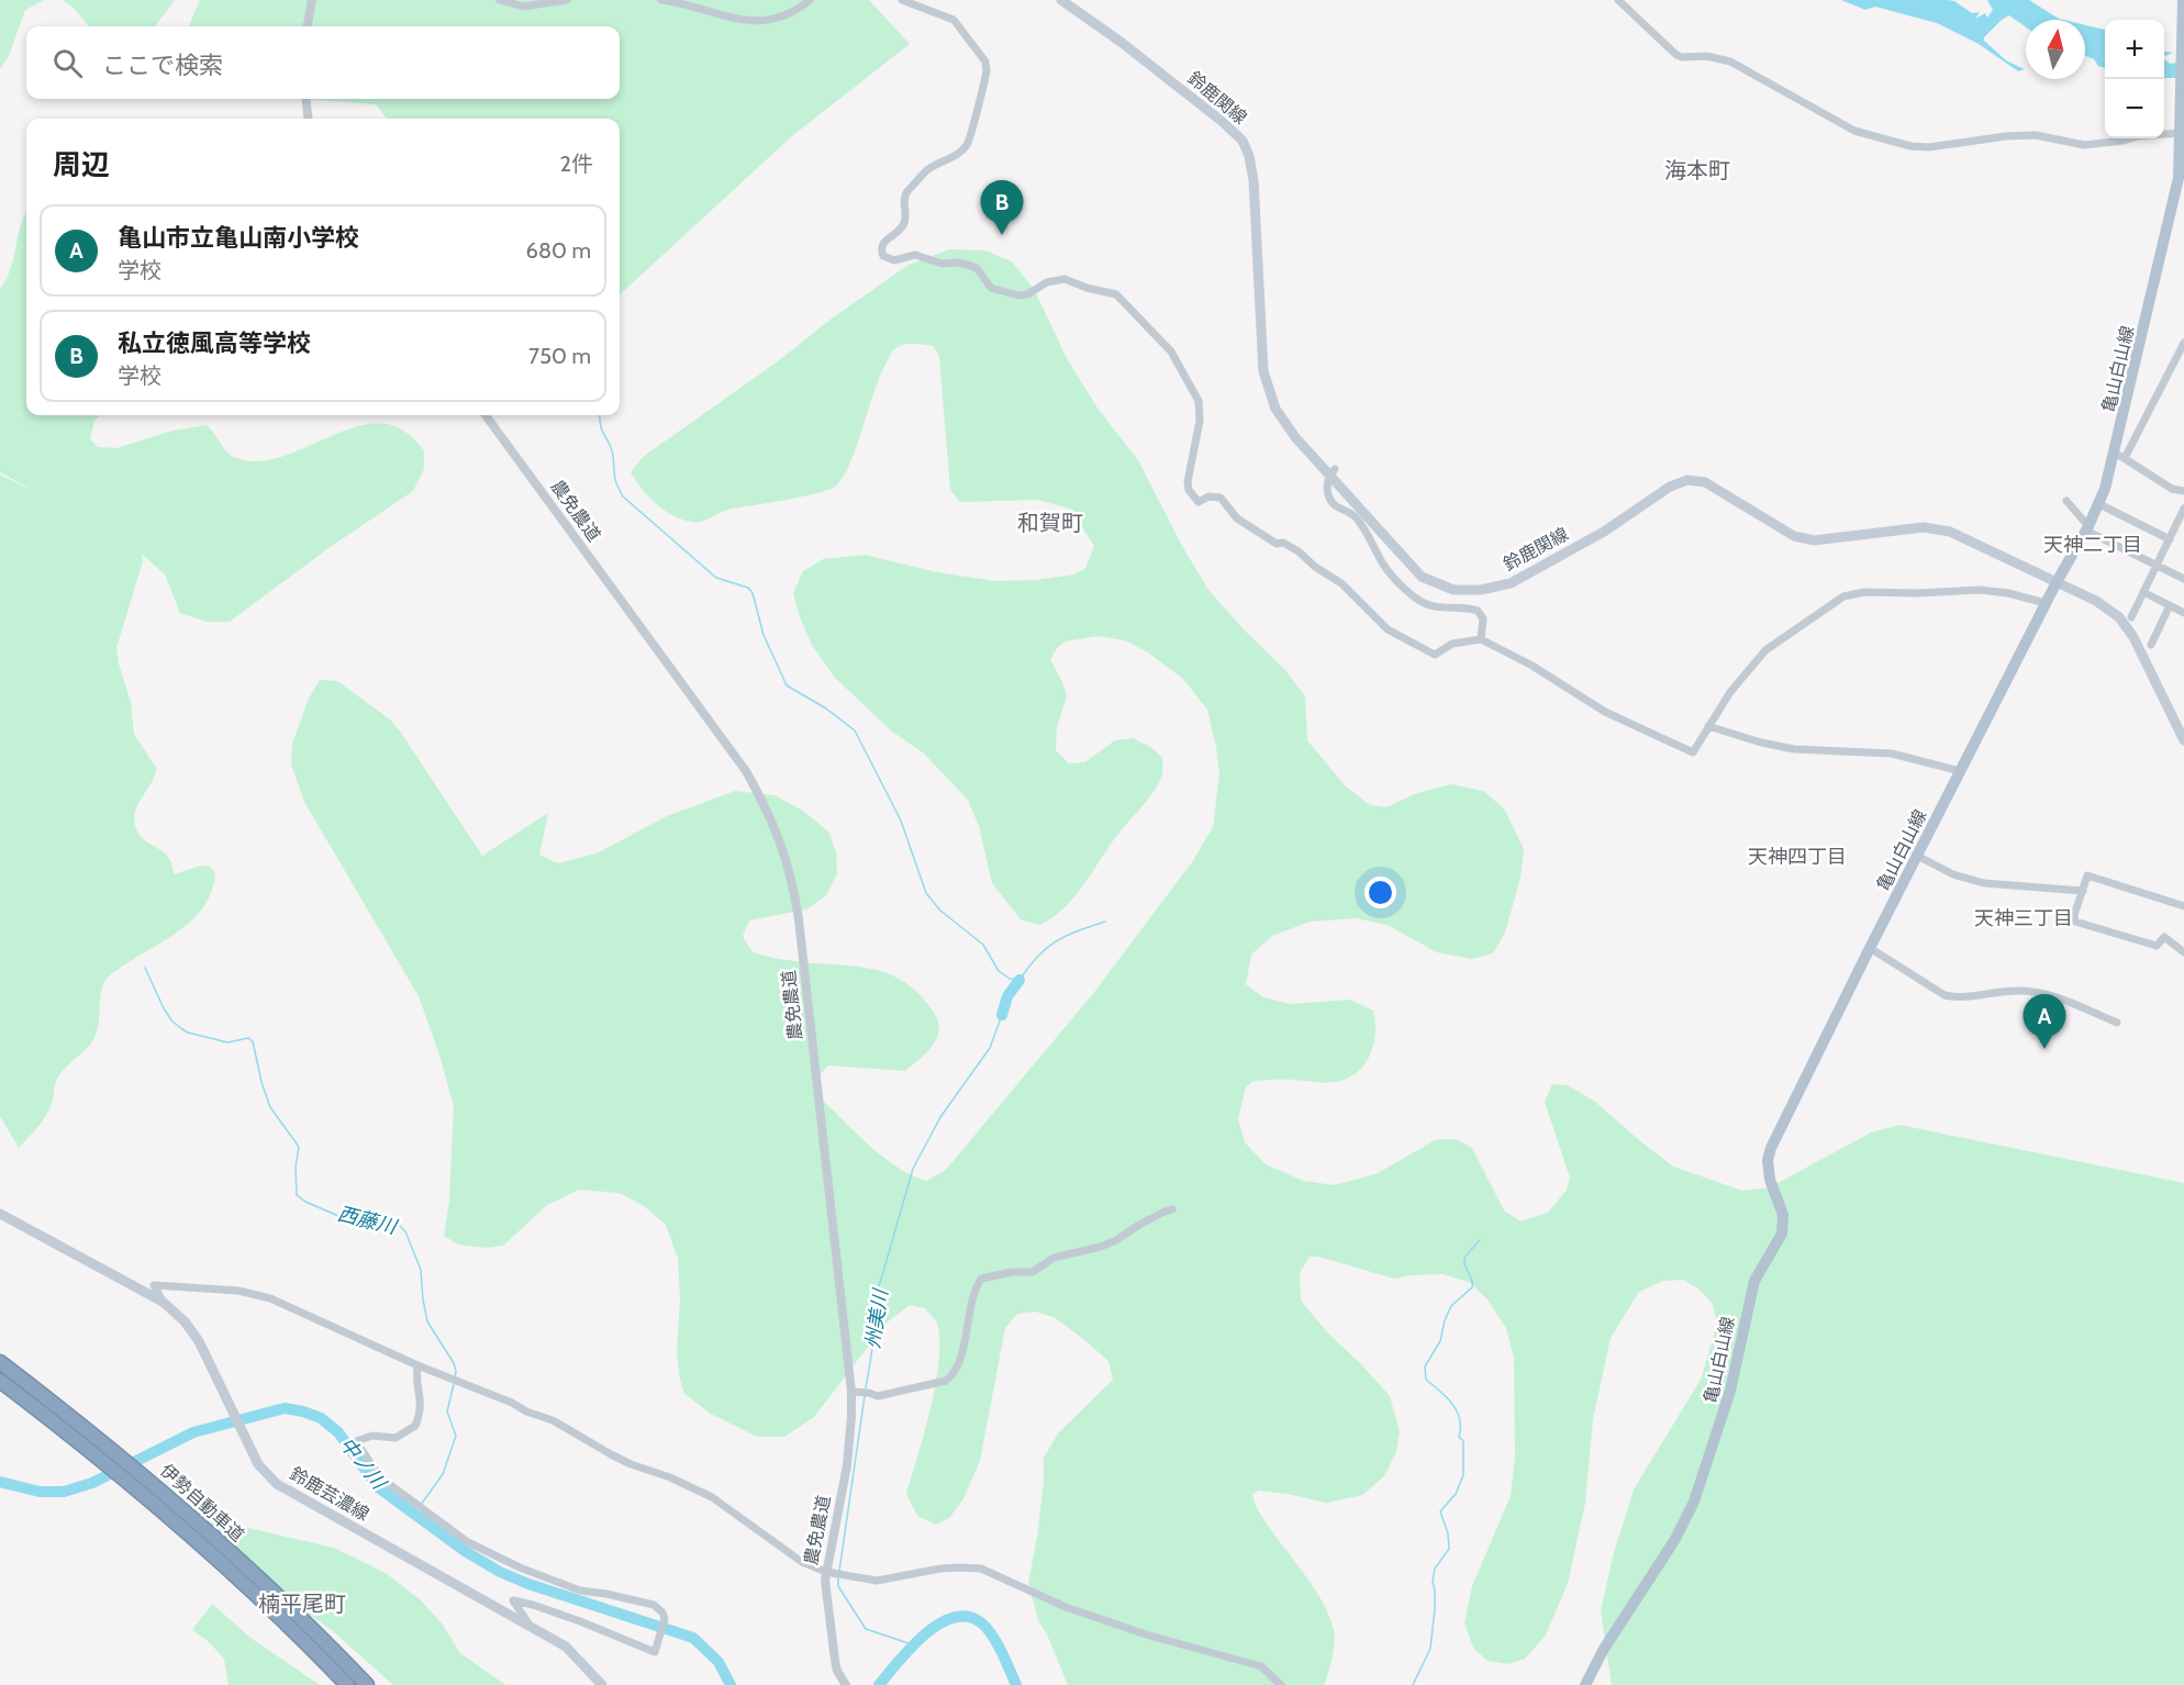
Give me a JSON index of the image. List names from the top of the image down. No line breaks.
{"streets":{"highway":["伊勢自動車道"],"main road":["鈴鹿関線","亀山白山線","鈴鹿芸濃線"],"street":["農免農道"]},"crossings":[["鈴鹿関線","亀山白山線"]],"districts":["海本町","和賀町","天神二丁目","天神四丁目","天神三丁目","楠平尾町"],"water":["西藤川","州美川","中ノ川"],"north":"top","page":{"map_buttons":["+","−"],"search":"ここで検索","heading":["周辺","2件"],"pins":["B","A"],"list":[{"mark":"A","name":"亀山市立亀山南小学校","note":"学校","value":"680 m"},{"mark":"B","name":"私立徳風高等学校","note":"学校","value":"750 m"}]}}
